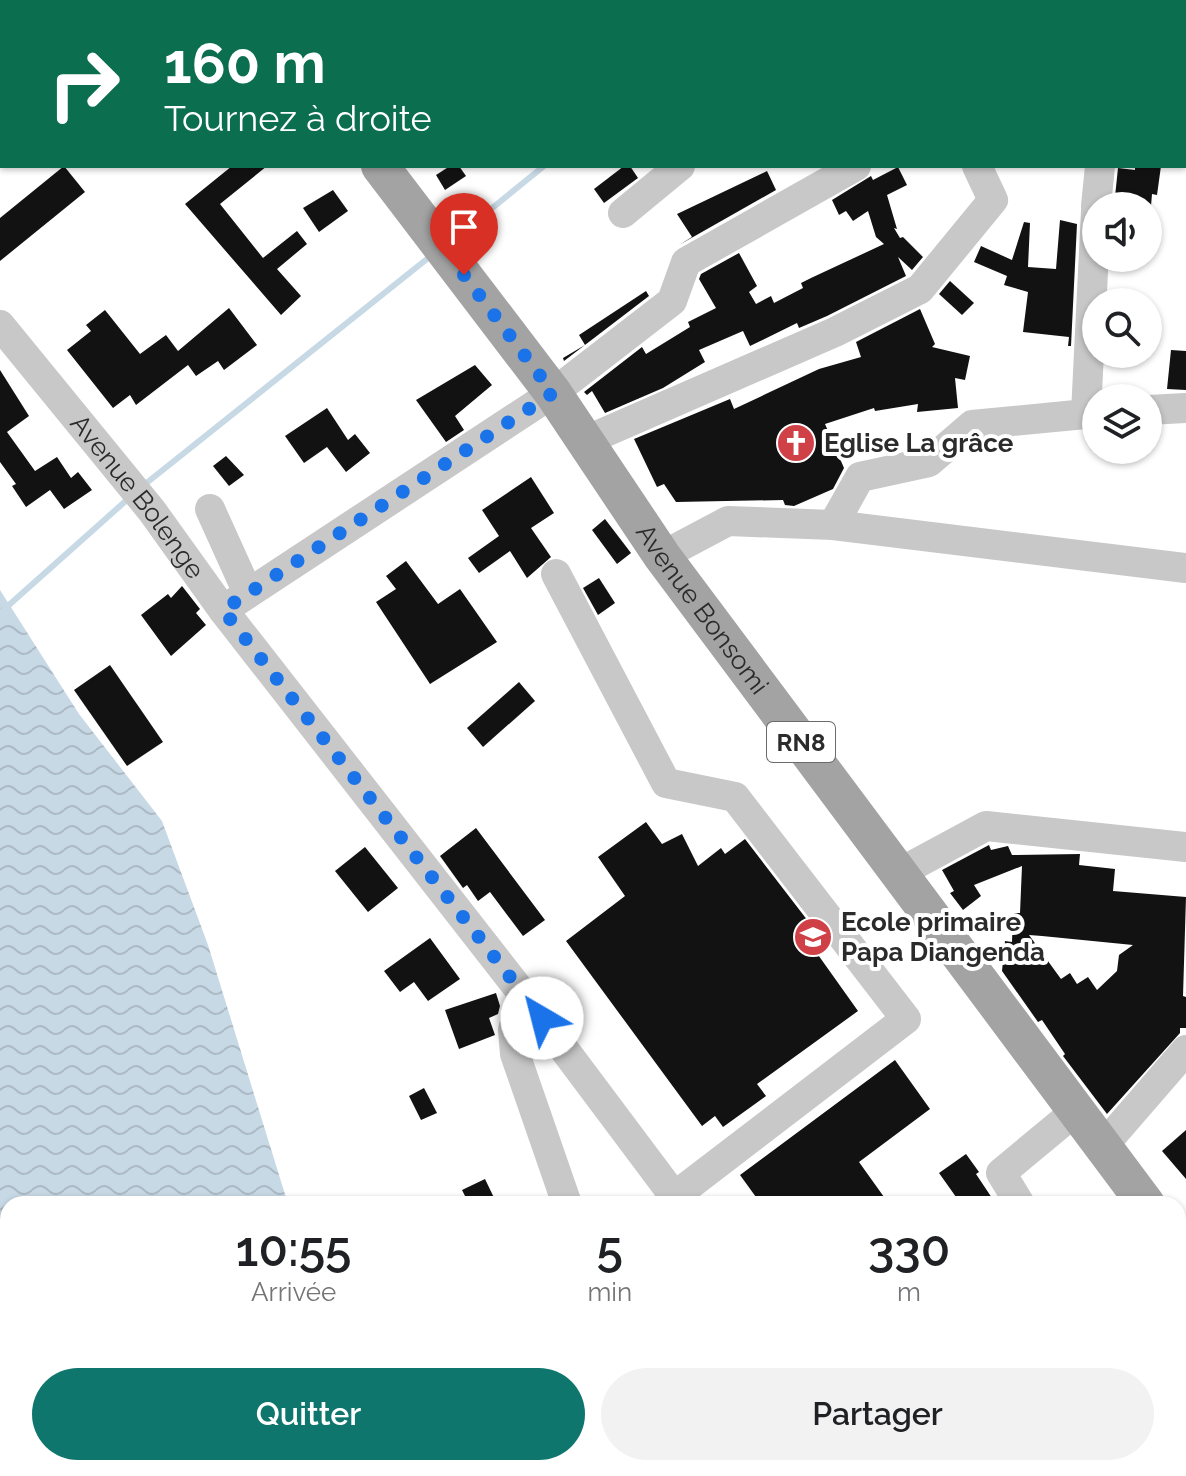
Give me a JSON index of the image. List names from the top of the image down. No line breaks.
{"streets":{"main road":["Avenue Bonsomi","RN8"],"street":["Avenue Bolenge"]},"places":{"church":["Eglise La grâce"],"school or university":["Ecole primaire Papa Diangenda"]},"page":{"turn":["160 m","Tournez à droite"],"eta":["10:55","Arrivée","5","min","330","m"],"buttons":["Quitter","Partager"]}}
